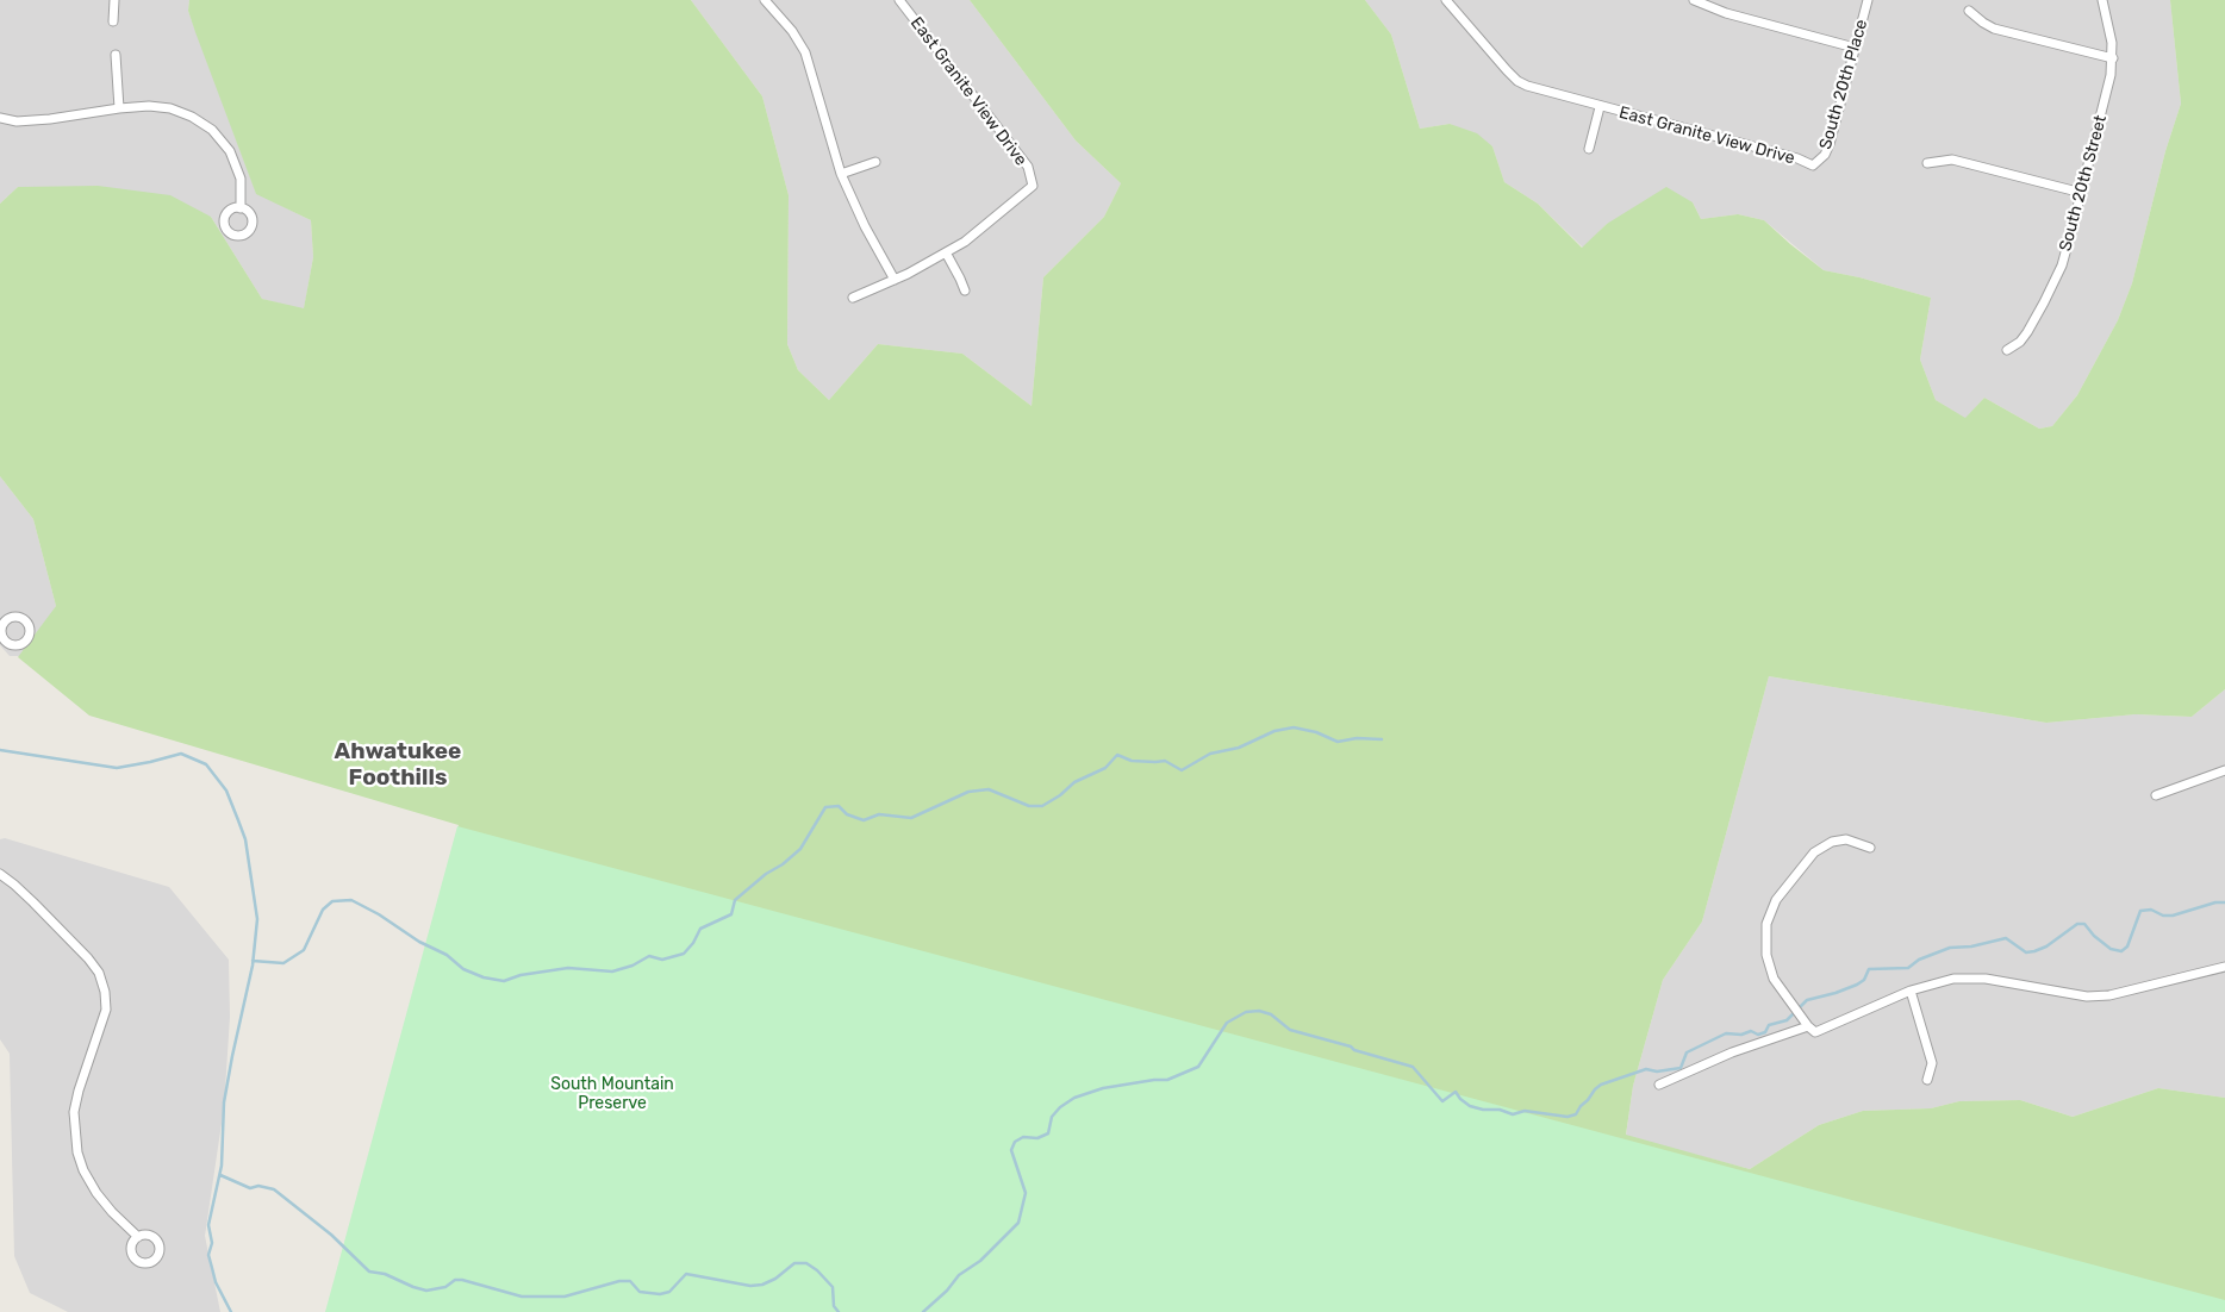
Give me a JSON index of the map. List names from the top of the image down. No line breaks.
{"streets":{"street":["South 20th Place","East Granite View Drive","South 20th Street"]},"crossings":[["South 20th Place","East Granite View Drive"]],"districts":["Ahwatukee Foothills"],"parks":["South Mountain Preserve"]}
